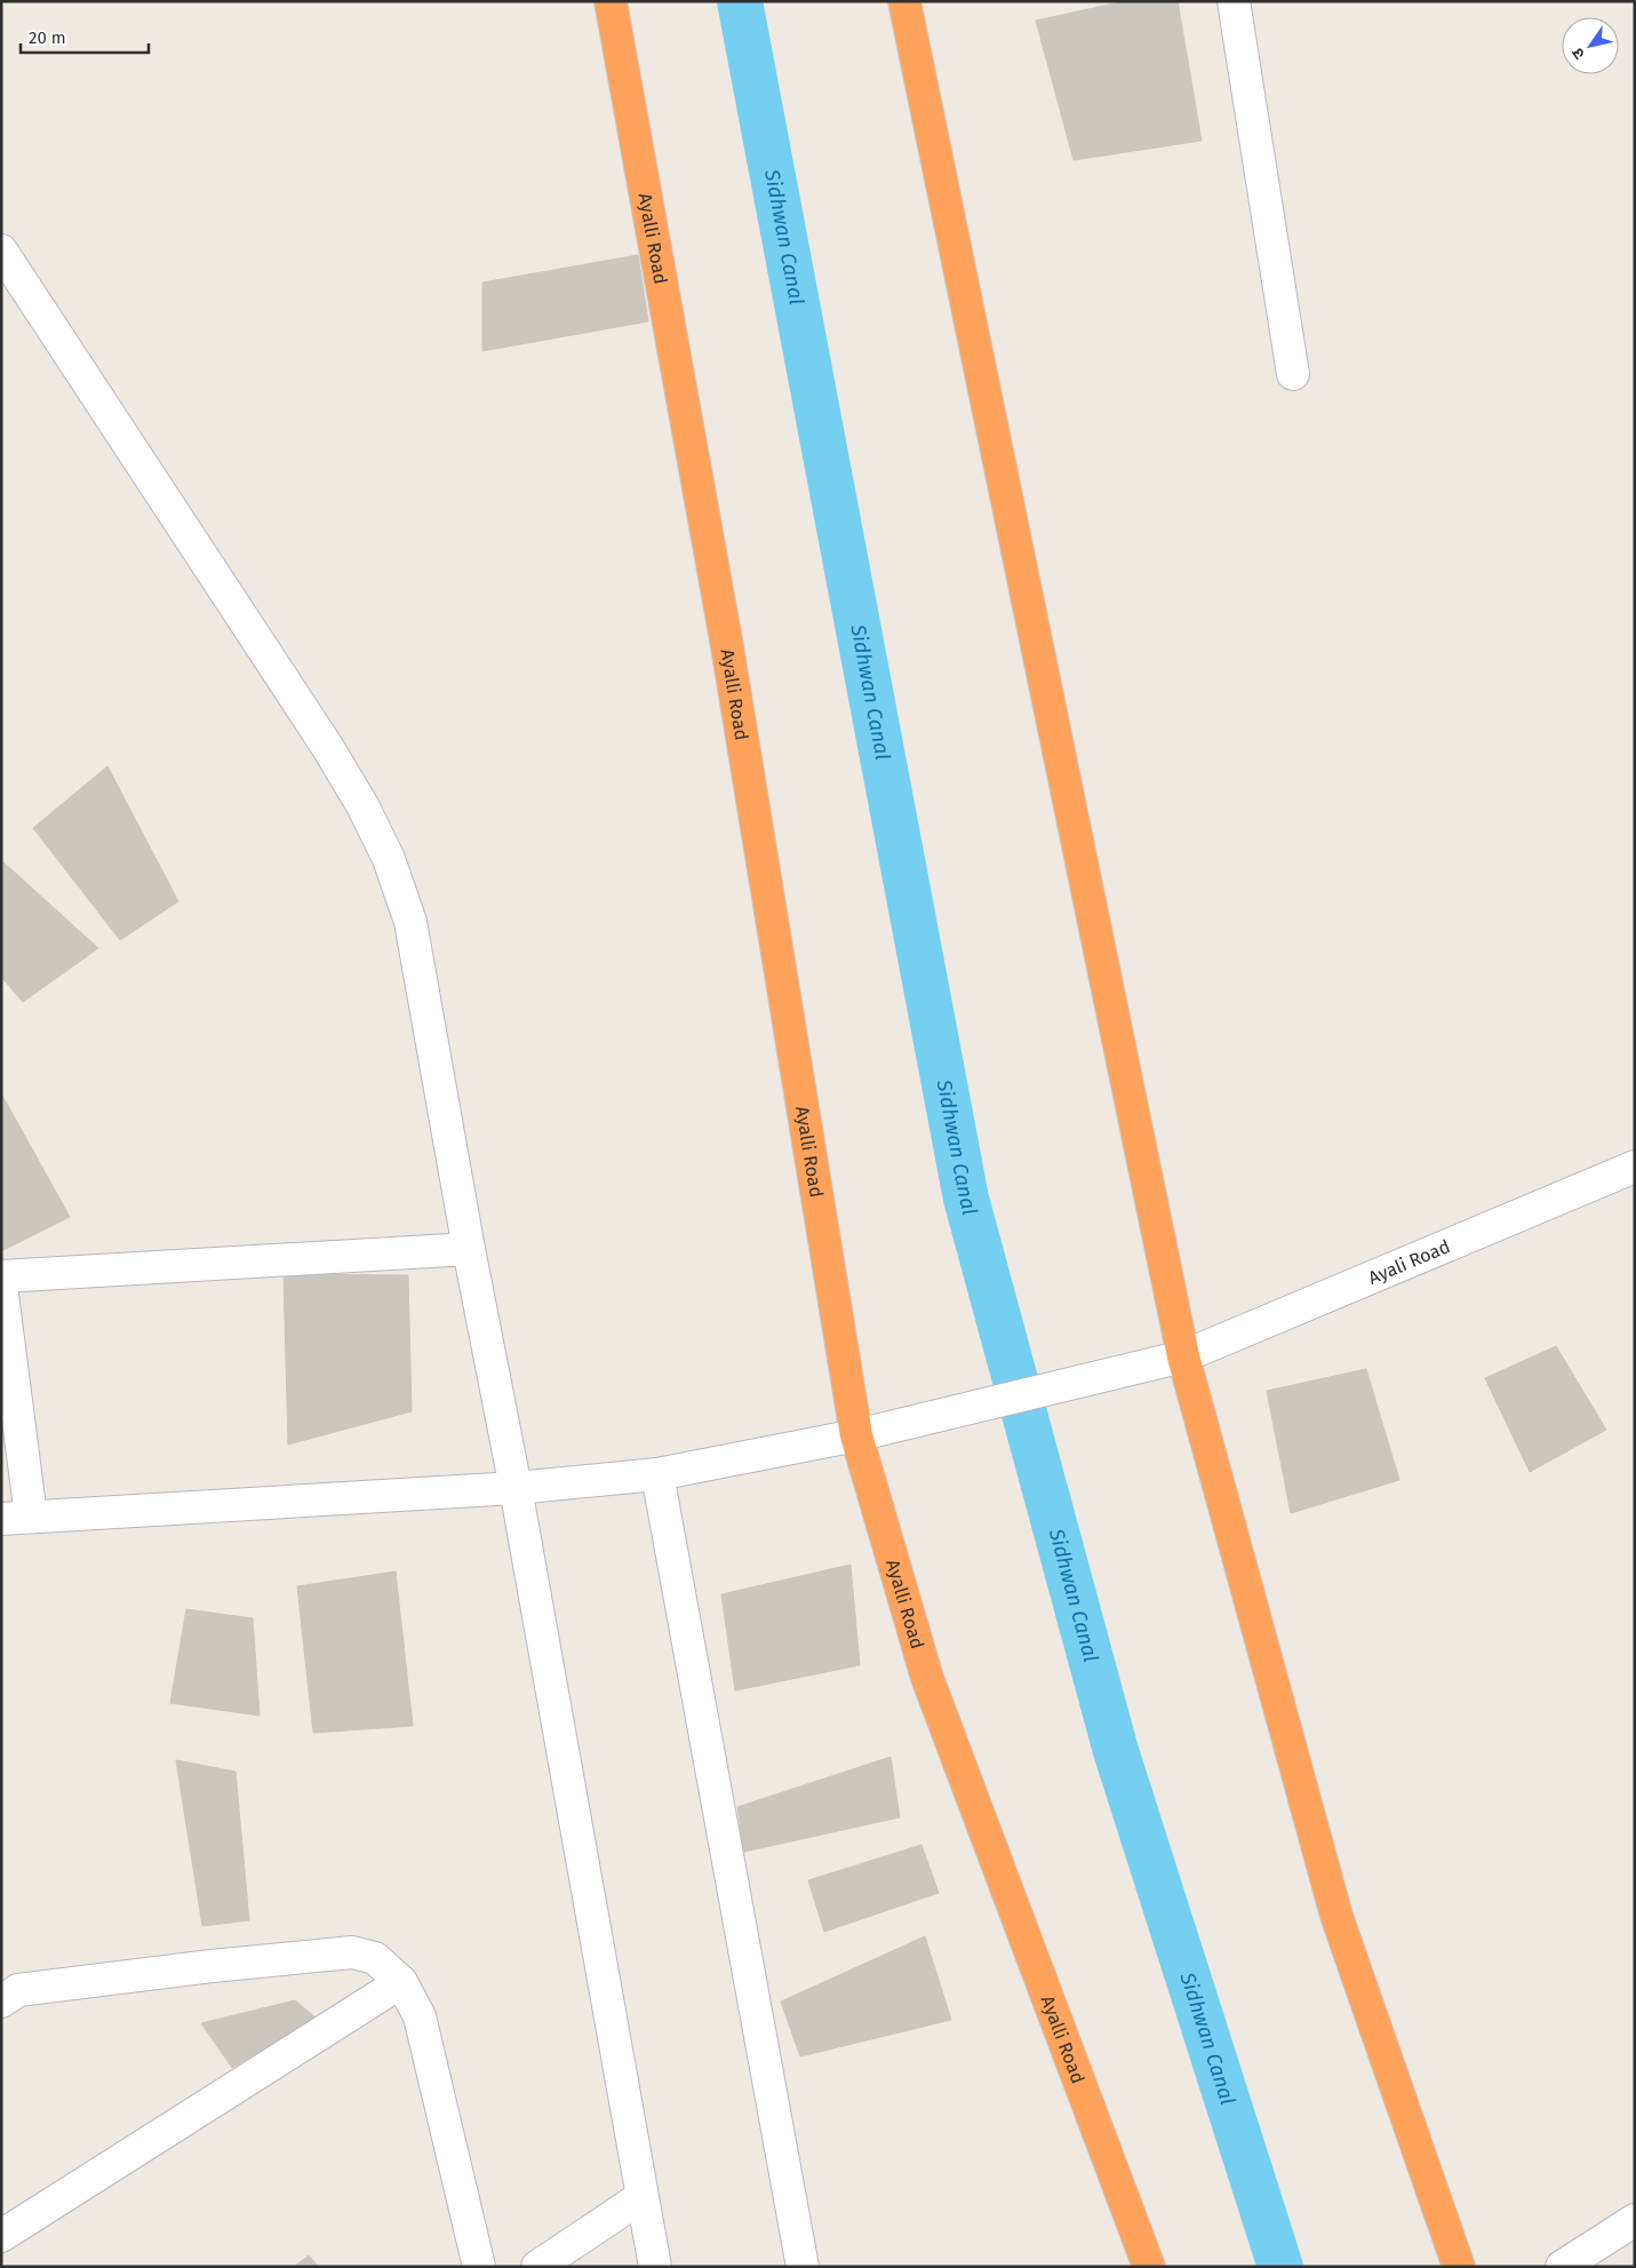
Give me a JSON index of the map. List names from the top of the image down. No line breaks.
{"streets":{"highway":["Ayalli Road"],"street":["Ayali Road"]},"crossings":[["Ayalli Road","Ayali Road"]],"water":["Sidhwan Canal"],"scale_bar":"20 m","north":"bottom left"}
